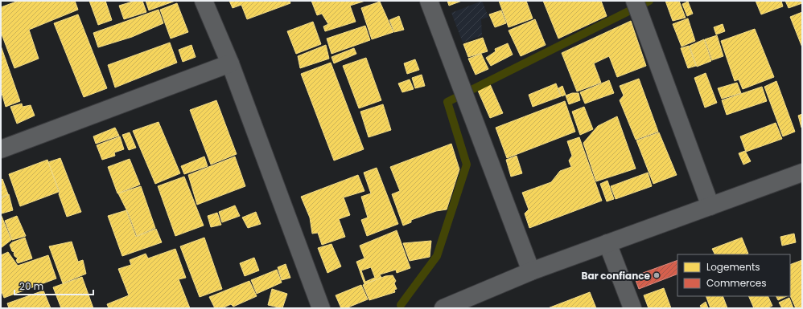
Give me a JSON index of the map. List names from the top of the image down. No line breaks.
{"places":["Bar confiance"],"legend":["Logements","Commerces"],"scale_bar":"20 m"}
